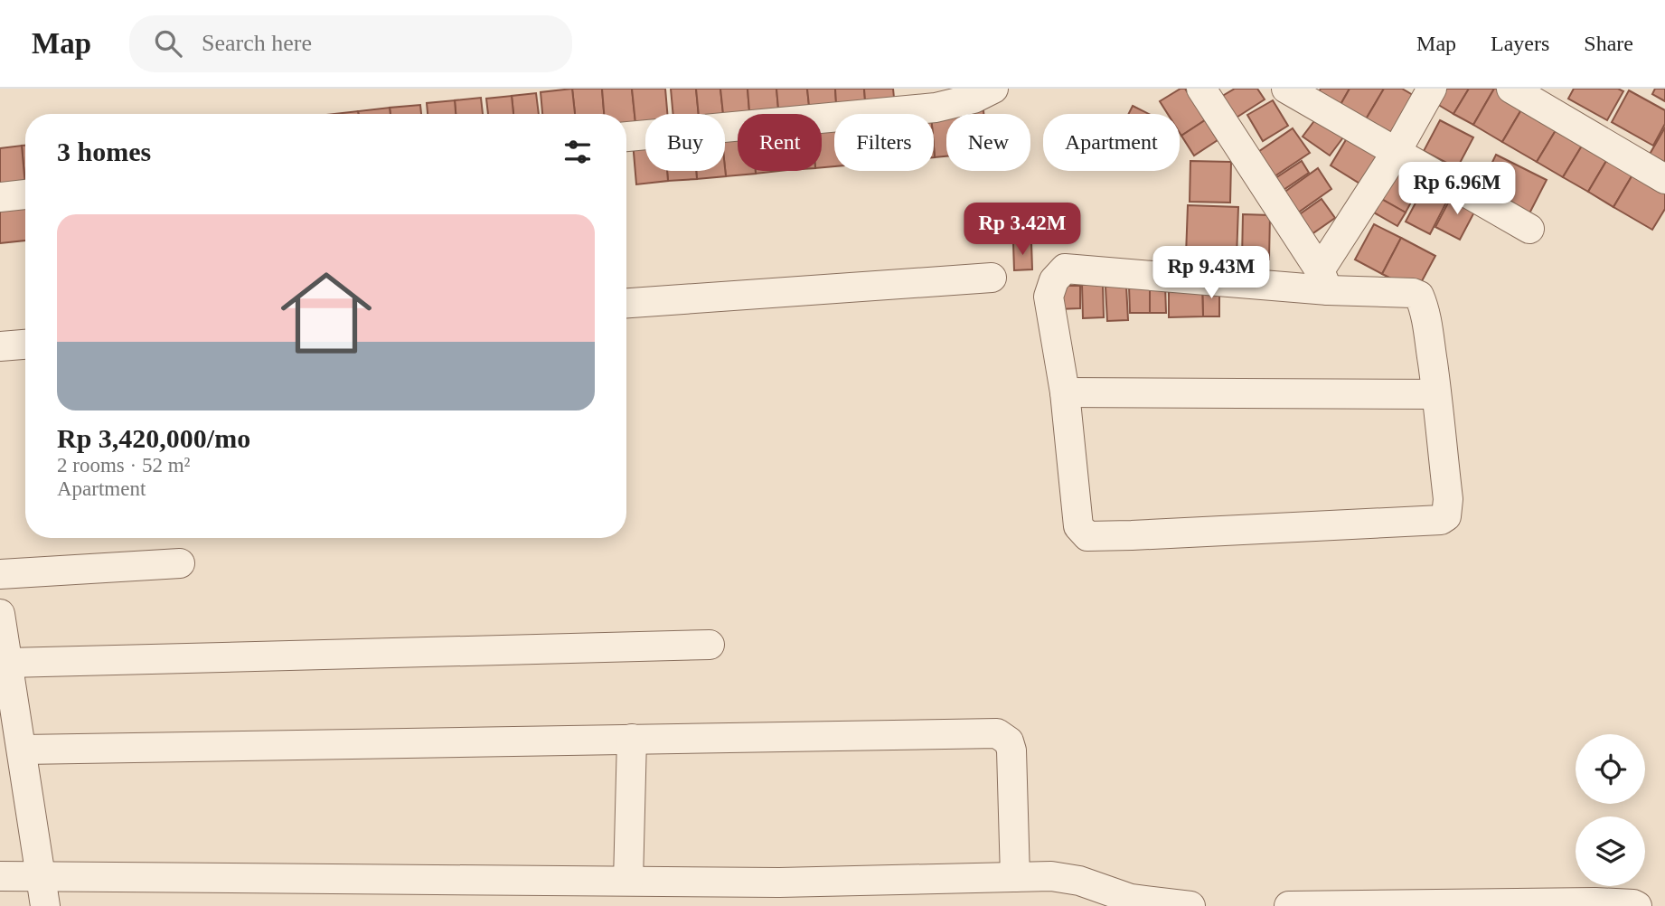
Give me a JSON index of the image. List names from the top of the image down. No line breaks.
{"page":{"header":"Map","search":"Search here","nav":["Map","Layers","Share"],"chip":["Buy","Rent","Filters","New","Apartment"],"heading":"3 homes","price":["Rp 6.96M","Rp 3.42M","Rp 9.43M"],"list":[{"name":"Rp 3,420,000/mo","note":"2 rooms · 52 m² · Apartment"}]}}
